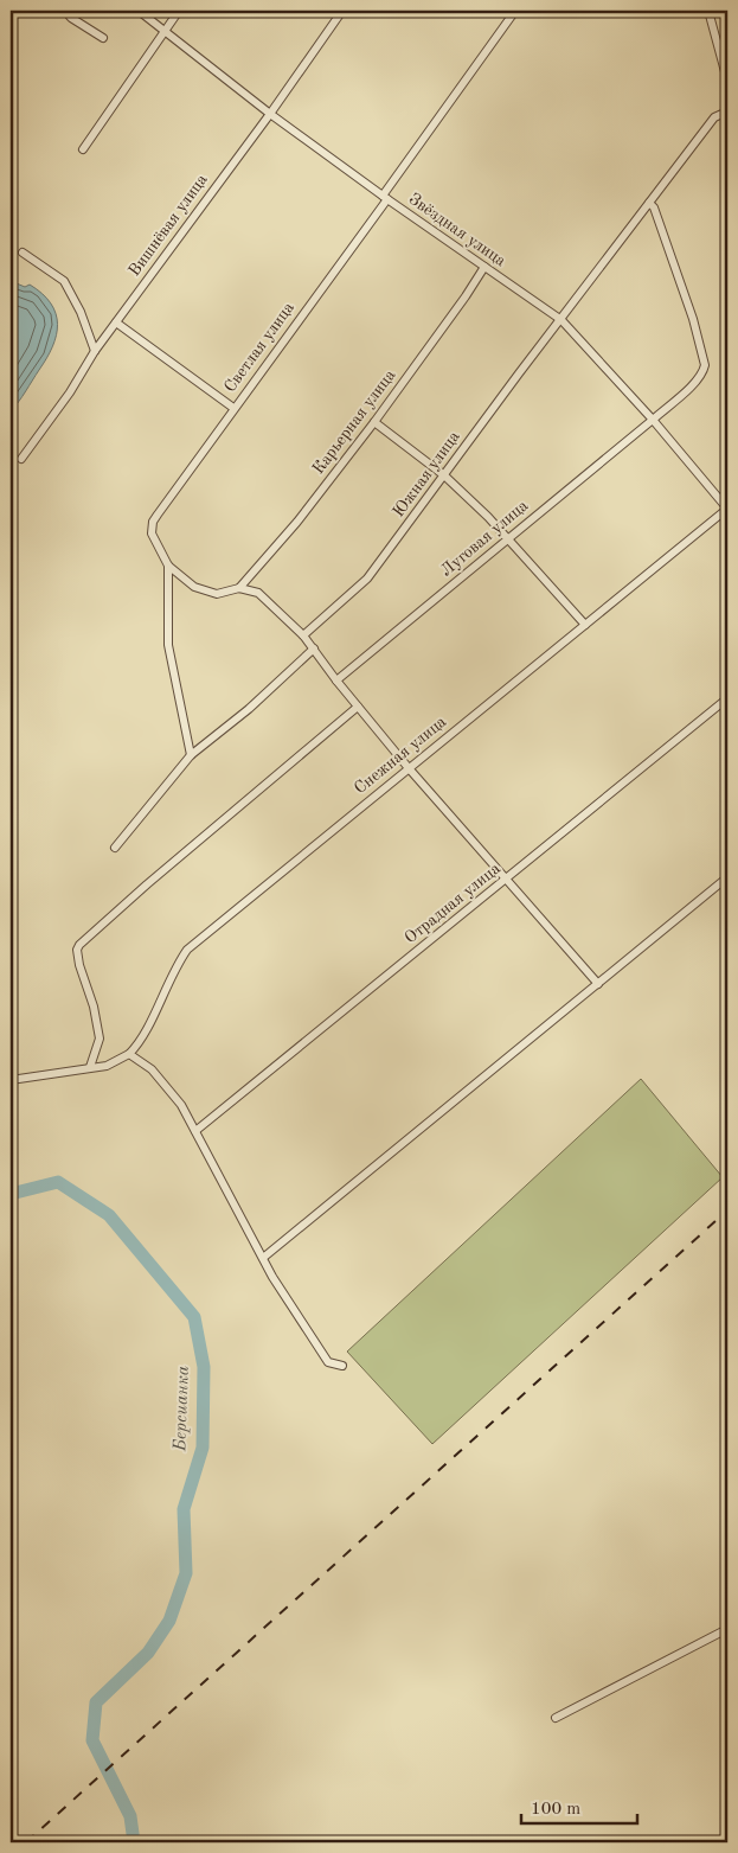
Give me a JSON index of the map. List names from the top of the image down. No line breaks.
{"streets":{"street":["Вишнёвая улица","Звёздная улица","Светлая улица","Карьерная улица","Южная улица","Луговая улица","Снежная улица","Отрадная улица"]},"crossings":[["Вишнёвая улица","Звёздная улица"],["Звёздная улица","Светлая улица"],["Звёздная улица","Карьерная улица"],["Звёздная улица","Южная улица"],["Звёздная улица","Луговая улица"],["Звёздная улица","Снежная улица"],["Южная улица","Луговая улица"]],"water":["Берсианка"],"scale_bar":"100 m"}
